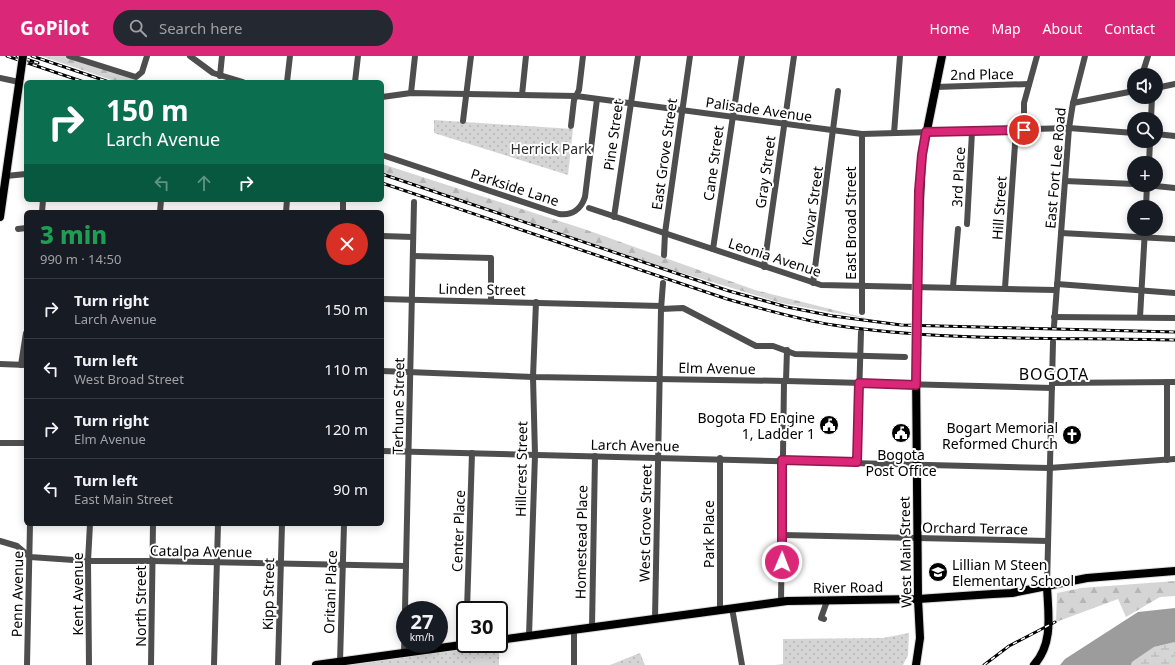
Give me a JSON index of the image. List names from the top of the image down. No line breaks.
{"streets":{"main road":["West Main Street","River Road"],"street":["2nd Place","Palisade Avenue","Pine Street","East Grove Street","Cane Street","East Fort Lee Road","Gray Street","3rd Place","Parkside Lane","Kovar Street","Hill Street","East Broad Street","Leonia Avenue","Linden Street","Elm Avenue","Terhune Street","Larch Avenue","Hillcrest Street","West Grove Street","Orchard Terrace","Center Place","Park Place","Homestead Place","Catalpa Avenue","Oritani Place","Penn Avenue","Kent Avenue","Kipp Street","North Street"]},"crossings":[["2nd Place","West Main Street"],["Palisade Avenue","Pine Street"],["Palisade Avenue","East Grove Street"],["Palisade Avenue","Cane Street"],["Palisade Avenue","East Fort Lee Road"],["Palisade Avenue","Gray Street"],["Palisade Avenue","3rd Place"],["Palisade Avenue","Parkside Lane"],["Palisade Avenue","Kovar Street"],["Palisade Avenue","Hill Street"],["Palisade Avenue","East Broad Street"],["Palisade Avenue","West Main Street"],["Pine Street","Leonia Avenue"],["East Grove Street","Leonia Avenue"],["Cane Street","Leonia Avenue"],["East Fort Lee Road","Leonia Avenue"],["Gray Street","Leonia Avenue"],["Kovar Street","Leonia Avenue"],["Hill Street","Leonia Avenue"],["East Broad Street","Leonia Avenue"],["Linden Street","Terhune Street"],["Linden Street","Hillcrest Street"],["Linden Street","West Grove Street"],["Elm Avenue","Terhune Street"],["Elm Avenue","Hillcrest Street"],["Elm Avenue","West Grove Street"],["Elm Avenue","West Main Street"],["Terhune Street","Larch Avenue"],["Terhune Street","Catalpa Avenue"],["Larch Avenue","Hillcrest Street"],["Larch Avenue","West Grove Street"],["Larch Avenue","Center Place"],["Larch Avenue","Park Place"],["Larch Avenue","Homestead Place"],["Larch Avenue","West Main Street"],["Hillcrest Street","River Road"],["West Grove Street","River Road"],["Orchard Terrace","West Main Street"],["Park Place","River Road"],["Homestead Place","River Road"],["Catalpa Avenue","Oritani Place"],["Catalpa Avenue","Penn Avenue"],["Catalpa Avenue","Kent Avenue"],["Catalpa Avenue","Kipp Street"],["Catalpa Avenue","North Street"],["West Main Street","River Road"]],"districts":["BOGOTA"],"parks":["Herrick Park"],"places":{"public building":["Bogota FD Engine 1, Ladder 1","Bogota Post Office"],"church":["Bogart Memorial Reformed Church"],"school or university":["Lillian M Steen Elementary School"]},"page":{"header":"GoPilot","search":"Search here","nav":["Home","Map","About","Contact"],"map_buttons":["+","−"],"turn":["150 m","Larch Avenue"],"heading":["3 min","990 m · 14:50"],"list":[{"name":"Turn right","note":"Larch Avenue","value":"150 m"},{"name":"Turn left","note":"West Broad Street","value":"110 m"},{"name":"Turn right","note":"Elm Avenue","value":"120 m"},{"name":"Turn left","note":"East Main Street","value":"90 m"}],"speed":"27 km/h","limit":"30"}}
